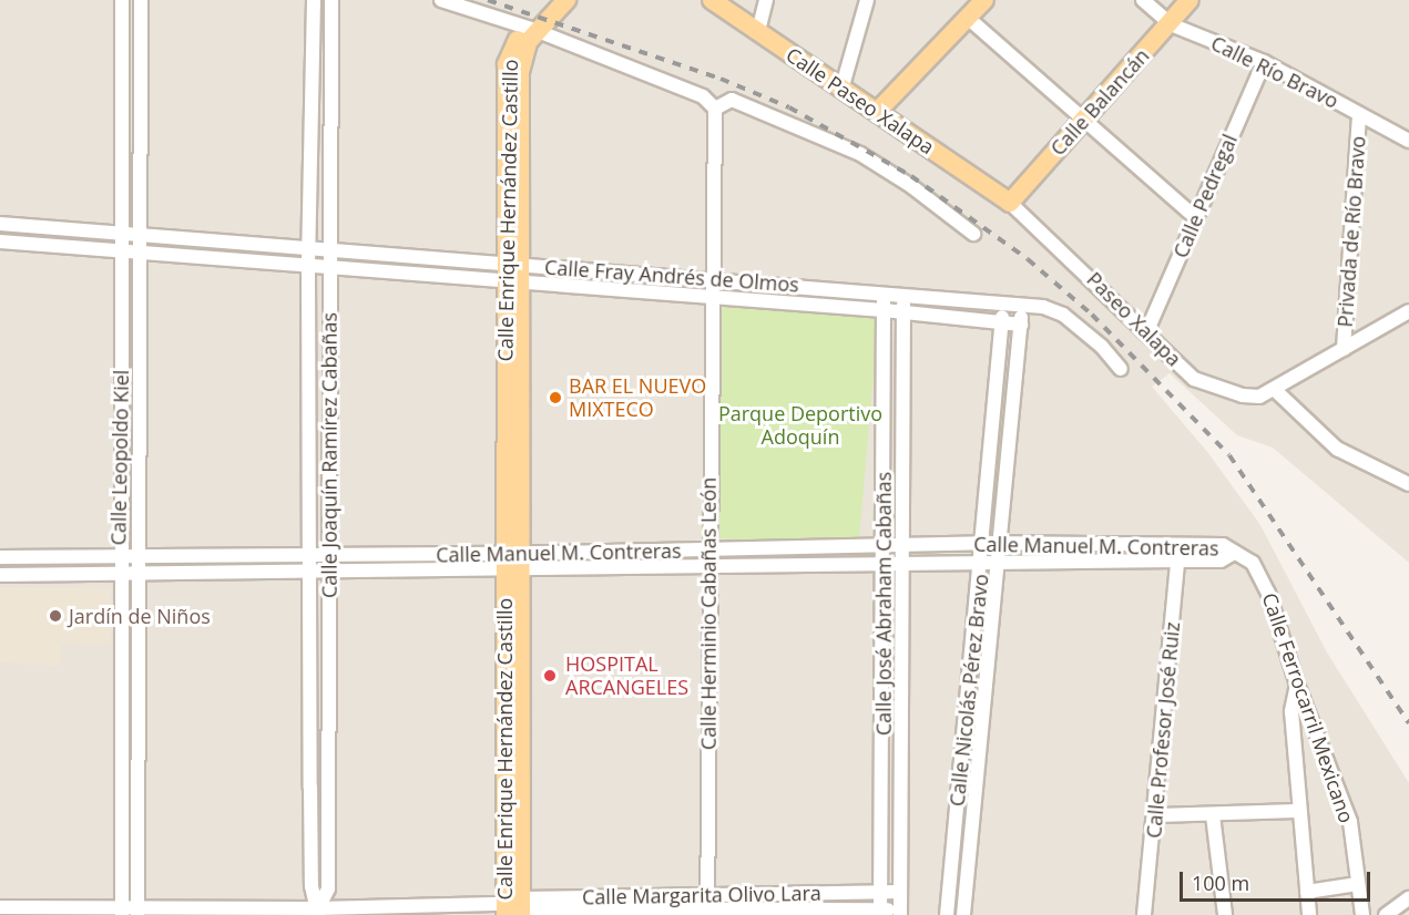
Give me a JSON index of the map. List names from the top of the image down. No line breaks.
{"streets":{"main road":["Calle Paseo Xalapa","Calle Balancán","Calle Enrique Hernández Castillo"],"street":["Calle Río Bravo","Calle Pedregal","Privada de Río Bravo","Calle Fray Andrés de Olmos","Paseo Xalapa","Calle Joaquín Ramírez Cabañas","Calle Leopoldo Kiel","Calle Manuel M. Contreras","Calle José Abraham Cabañas","Calle Herminio Cabañas León","Calle Nicolás Pérez Bravo","Calle Ferrocarril Mexicano","Calle Profesor José Ruiz","Calle Margarita Olivo Lara"]},"crossings":[["Calle Río Bravo","Calle Balancán"],["Calle Río Bravo","Calle Pedregal"],["Calle Río Bravo","Privada de Río Bravo"],["Calle Paseo Xalapa","Calle Balancán"],["Calle Paseo Xalapa","Paseo Xalapa"],["Calle Balancán","Paseo Xalapa"],["Calle Pedregal","Paseo Xalapa"],["Calle Enrique Hernández Castillo","Calle Fray Andrés de Olmos"],["Calle Enrique Hernández Castillo","Calle Manuel M. Contreras"],["Calle Enrique Hernández Castillo","Calle Margarita Olivo Lara"],["Privada de Río Bravo","Paseo Xalapa"],["Calle Fray Andrés de Olmos","Calle Joaquín Ramírez Cabañas"],["Calle Fray Andrés de Olmos","Calle Leopoldo Kiel"],["Calle Fray Andrés de Olmos","Calle José Abraham Cabañas"],["Calle Fray Andrés de Olmos","Calle Herminio Cabañas León"],["Calle Fray Andrés de Olmos","Calle Nicolás Pérez Bravo"],["Calle Joaquín Ramírez Cabañas","Calle Manuel M. Contreras"],["Calle Joaquín Ramírez Cabañas","Calle Margarita Olivo Lara"],["Calle Leopoldo Kiel","Calle Manuel M. Contreras"],["Calle Leopoldo Kiel","Calle Margarita Olivo Lara"],["Calle Manuel M. Contreras","Calle José Abraham Cabañas"],["Calle Manuel M. Contreras","Calle Herminio Cabañas León"],["Calle Manuel M. Contreras","Calle Nicolás Pérez Bravo"],["Calle Manuel M. Contreras","Calle Ferrocarril Mexicano"],["Calle Manuel M. Contreras","Calle Profesor José Ruiz"],["Calle José Abraham Cabañas","Calle Margarita Olivo Lara"],["Calle Herminio Cabañas León","Calle Margarita Olivo Lara"]],"parks":["Parque Deportivo Adoquín"],"places":["BAR EL NUEVO MIXTECO","Jardín de Niños","HOSPITAL ARCANGELES"],"scale_bar":"100 m"}
